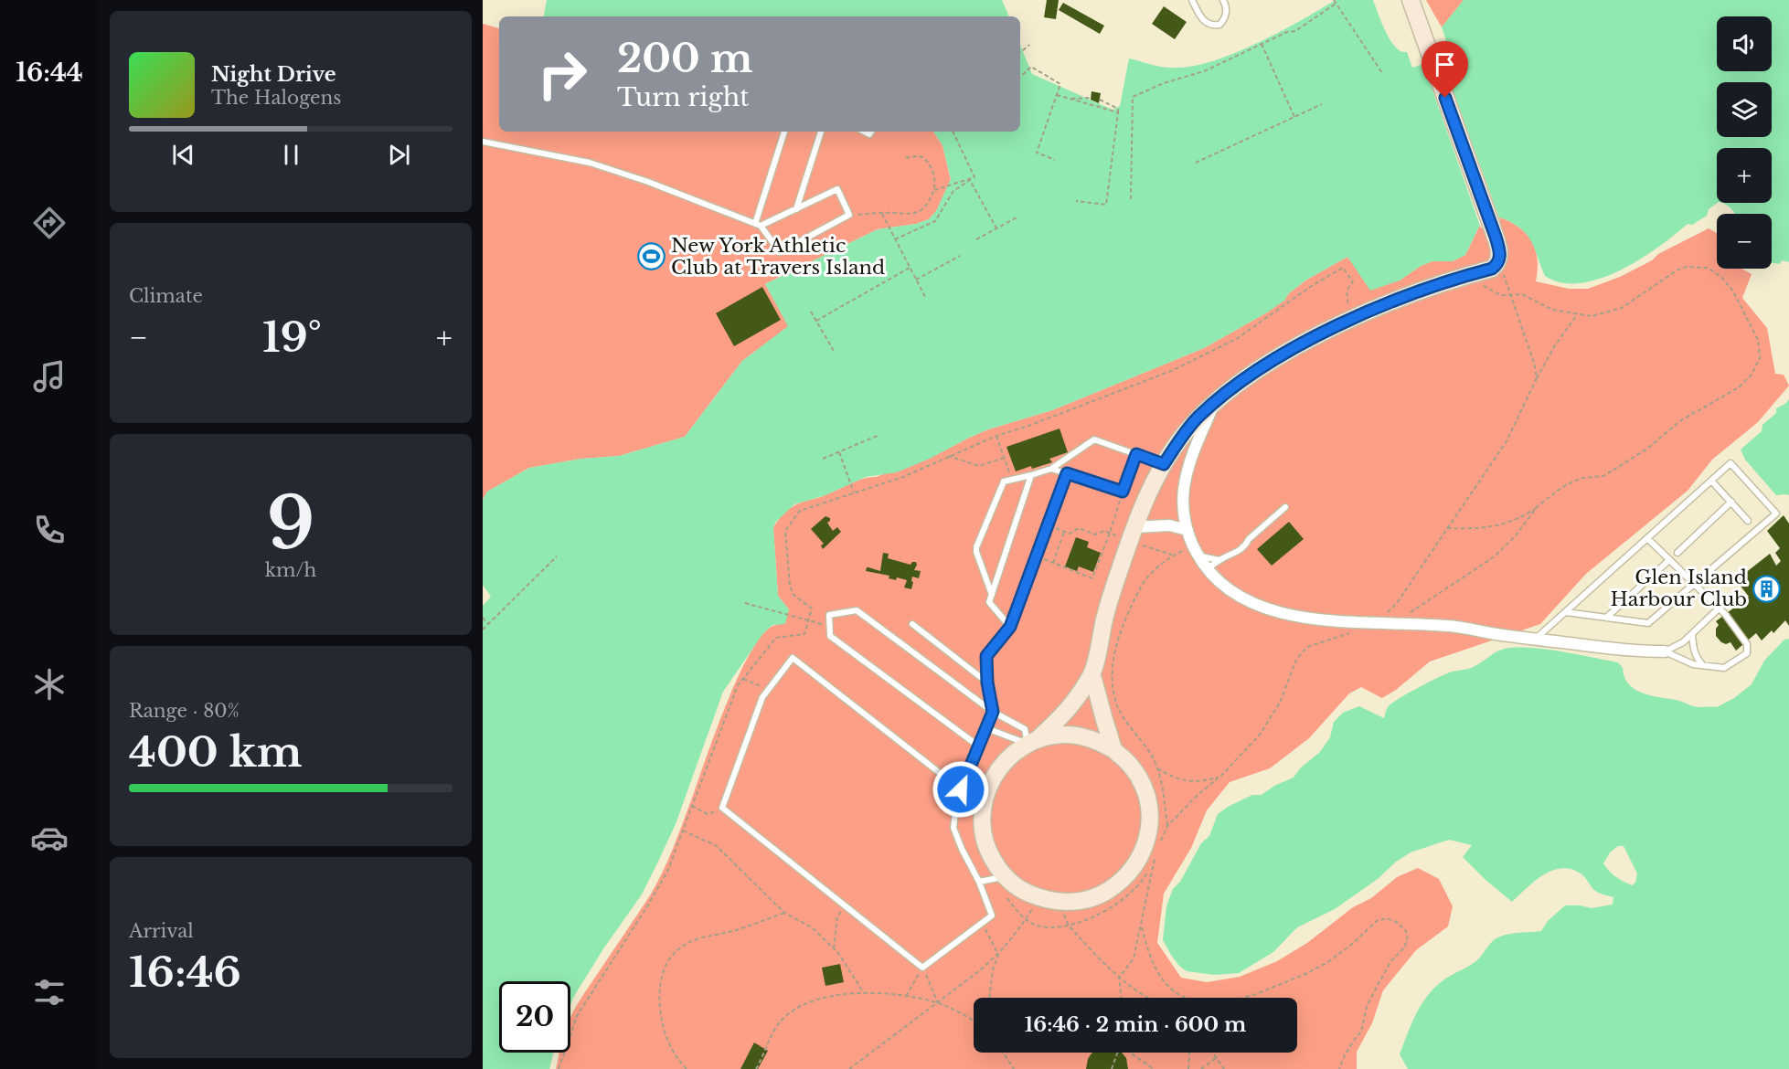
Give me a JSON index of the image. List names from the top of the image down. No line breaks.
{"places":{"sports":["New York Athletic Club at Travers Island"],"building":["Glen Island Harbour Club"]},"page":{"tabs":"16:44","map_buttons":["+","−"],"turn":["200 m","Turn right"],"song":["Night Drive","The Halogens"],"tile":["Climate",["9","km/h"],["Range · 80%","400 km"],["Arrival","16:46"]],"heat":["−","19°","+"],"limit":"20","trip":"16:46 · 2 min · 600 m"}}
